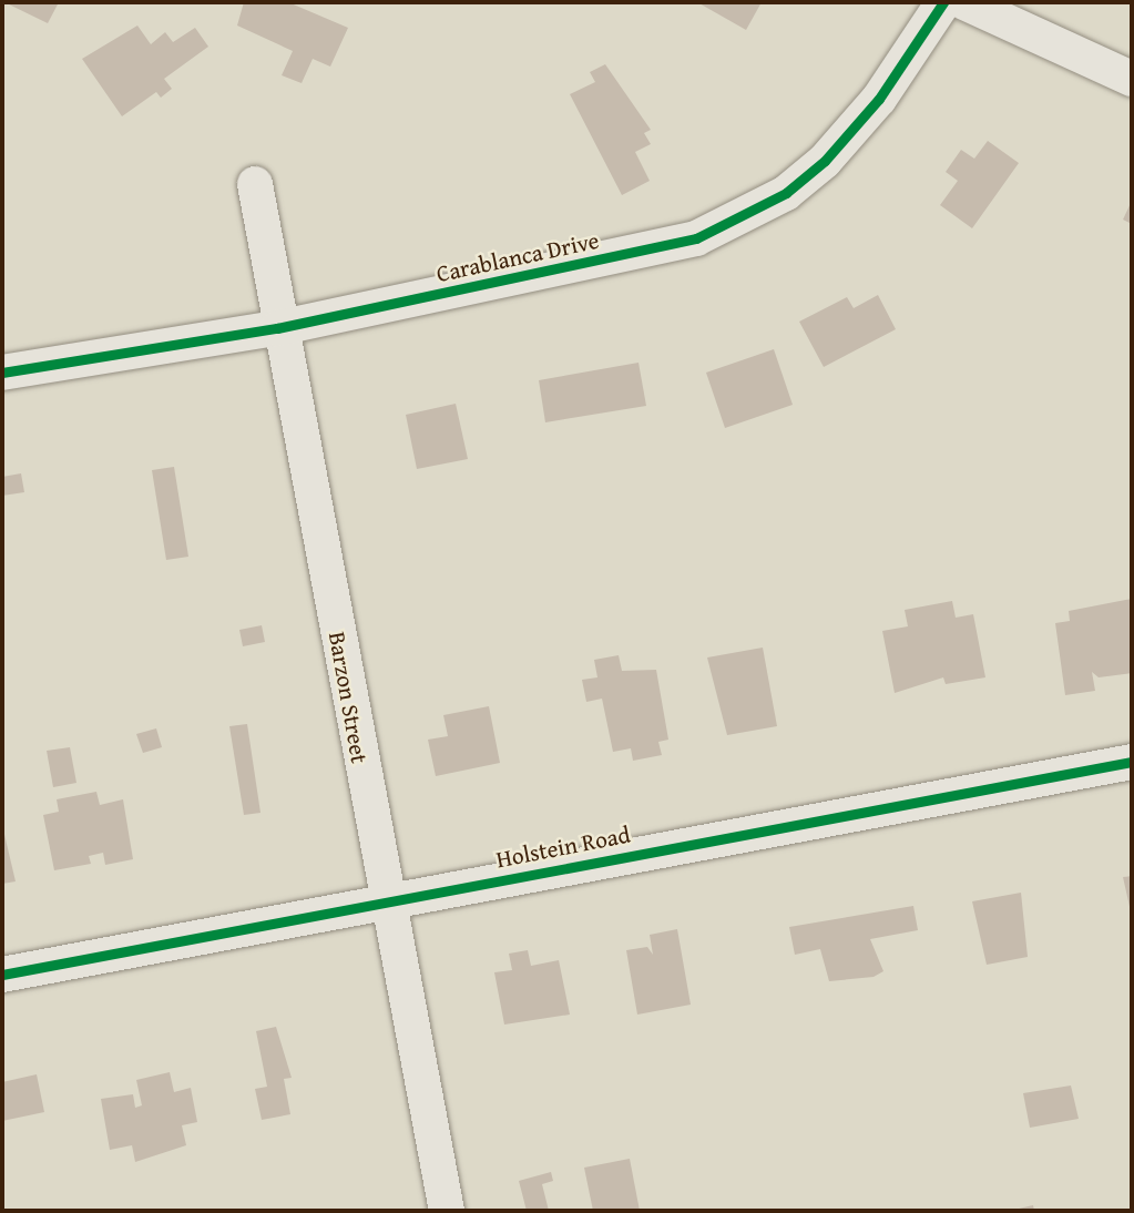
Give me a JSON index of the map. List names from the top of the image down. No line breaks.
{"streets":{"street":["Carablanca Drive","Barzon Street","Holstein Road"]},"crossings":[["Carablanca Drive","Barzon Street"],["Barzon Street","Holstein Road"]]}
